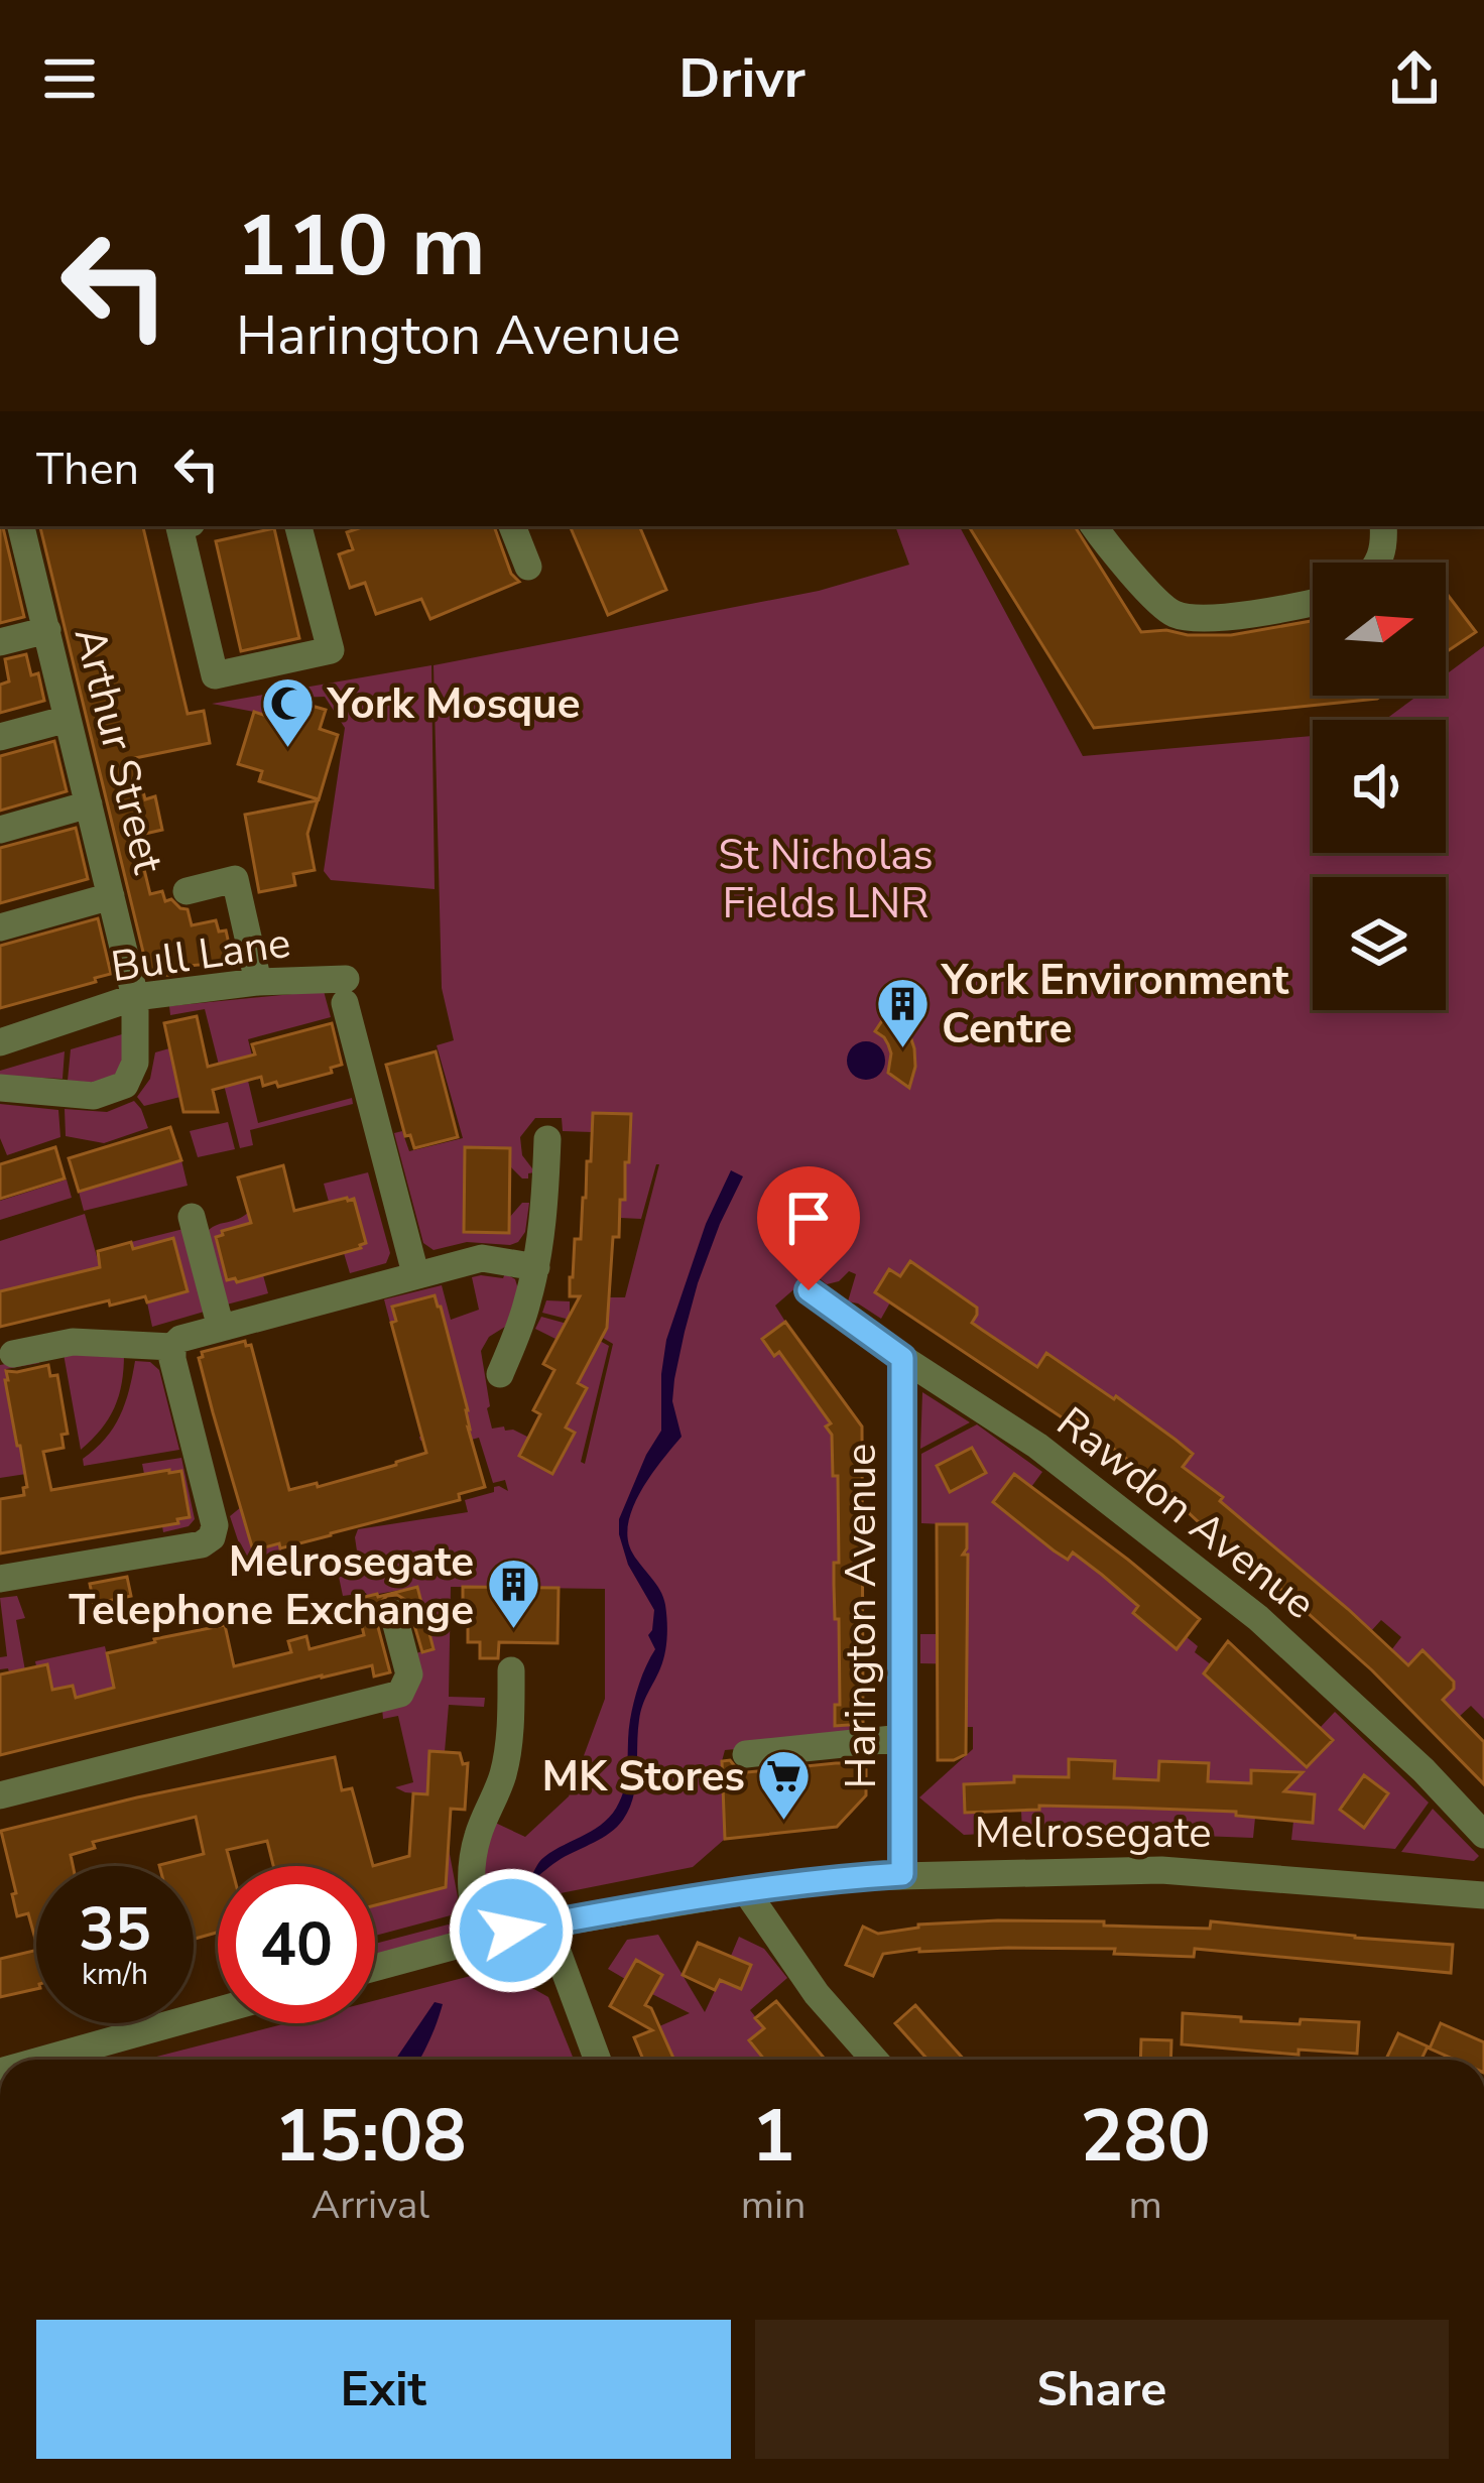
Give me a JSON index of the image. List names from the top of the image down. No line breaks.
{"streets":{"street":["Arthur Street","Bull Lane","Rawdon Avenue","Harington Avenue","Melrosegate"]},"crossings":[["Arthur Street","Bull Lane"],["Rawdon Avenue","Harington Avenue"],["Harington Avenue","Melrosegate"]],"parks":["St Nicholas Fields LNR"],"places":{"mosque":["York Mosque"],"building":["York Environment Centre","Melrosegate Telephone Exchange"],"supermarket":["MK Stores"]},"north":"right","page":{"header":"Drivr","turn":["110 m","Harington Avenue"],"then":"Then","speed":"35 km/h","limit":"40","eta":["15:08","Arrival","1","min","280","m"],"buttons":["Exit","Share"]}}
